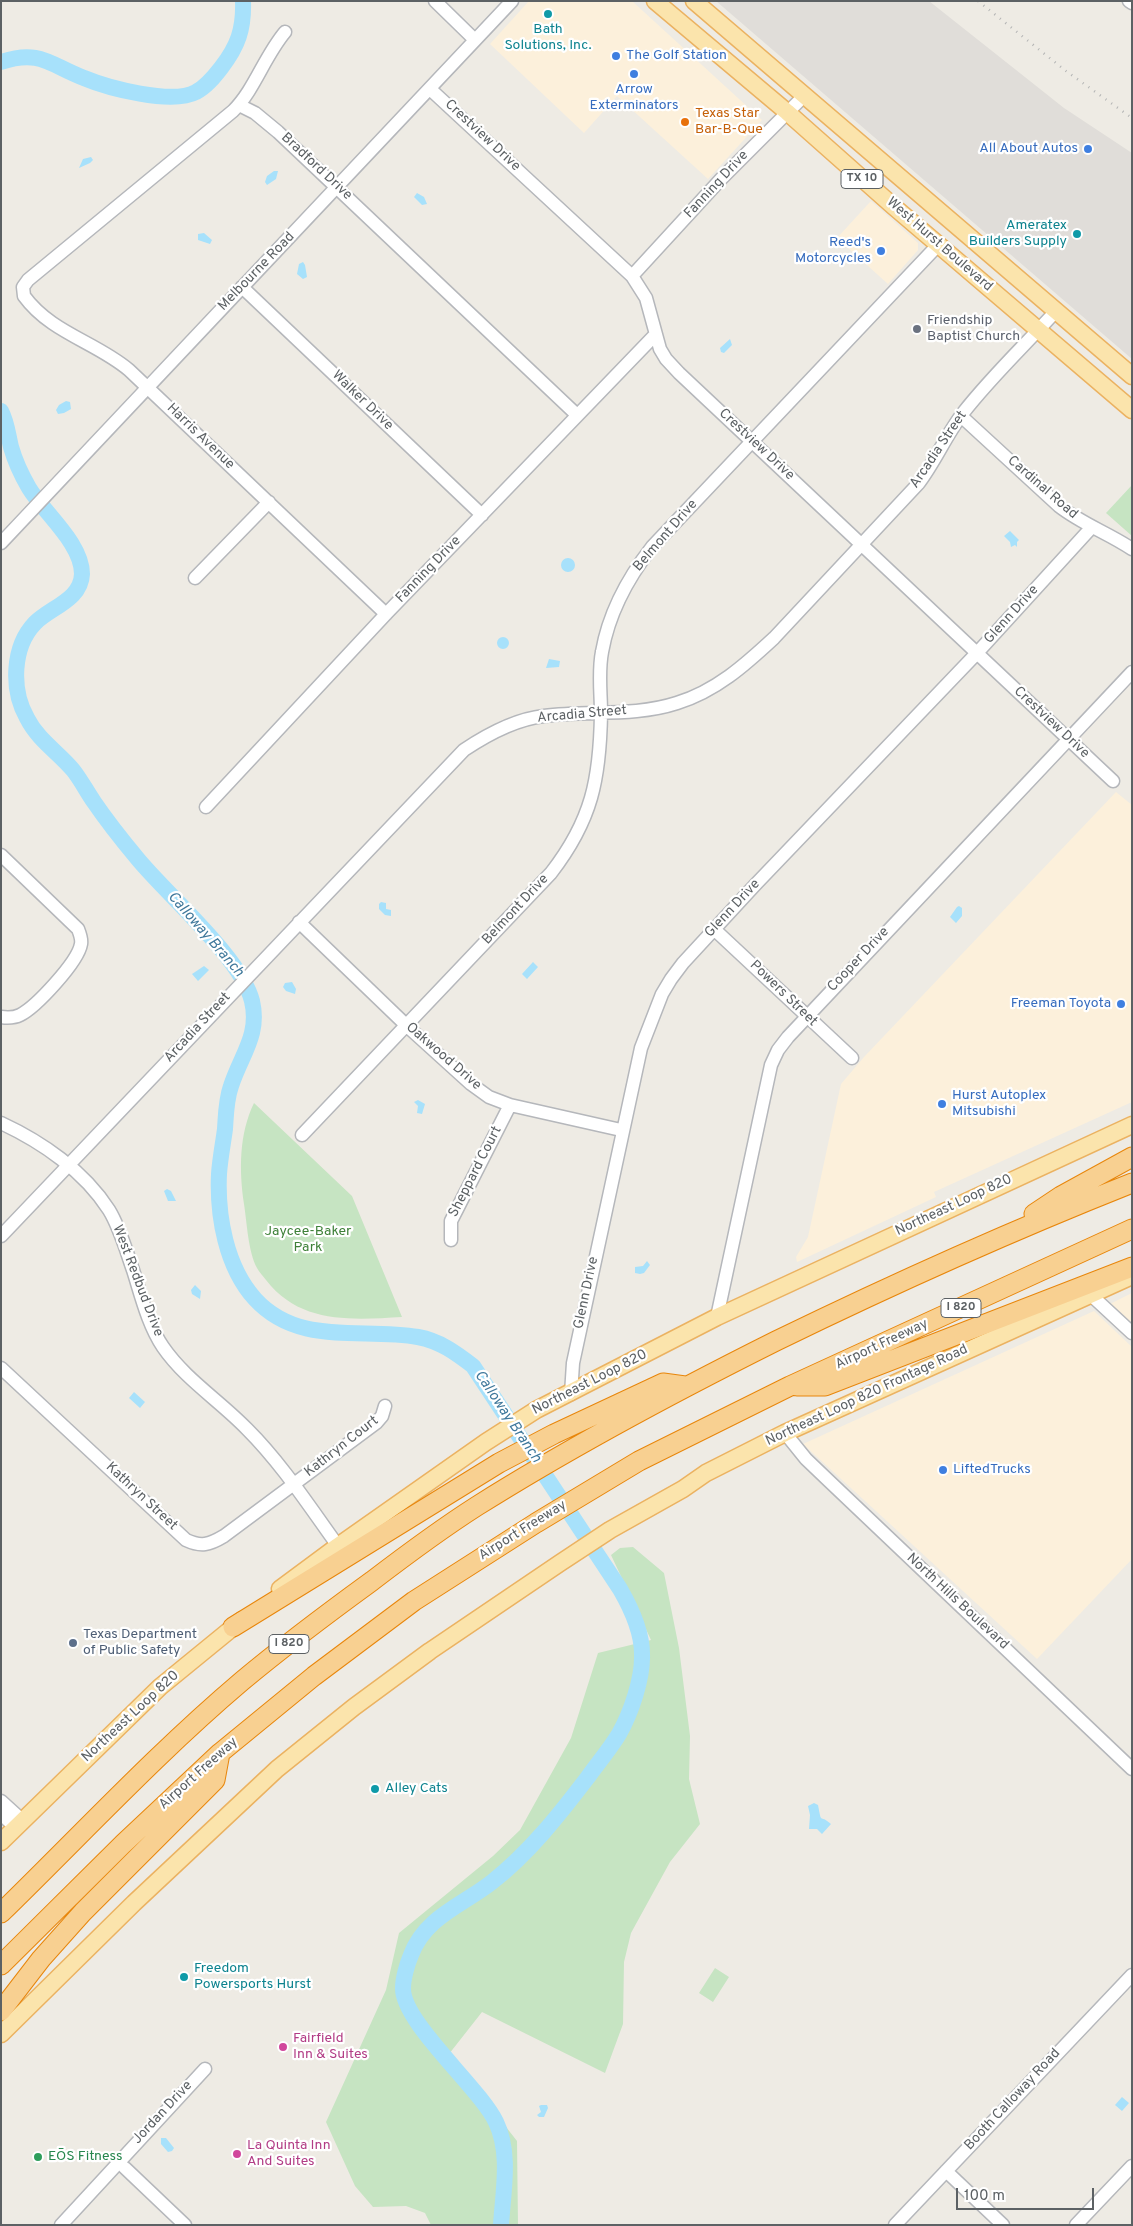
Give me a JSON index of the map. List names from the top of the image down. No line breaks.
{"streets":{"highway":["I 820","Airport Freeway"],"main road":["TX 10","West Hurst Boulevard","Northeast Loop 820","Northeast Loop 820 Frontage Road"],"street":["Crestview Drive","Bradford Drive","Fanning Drive","Melbourne Road","Walker Drive","Harris Avenue","Arcadia Street","Cardinal Road","Belmont Drive","Glenn Drive","Cooper Drive","Powers Street","Oakwood Drive","Sheppard Court","West Redbud Drive","Kathryn Court","Kathryn Street","North Hills Boulevard","Booth Calloway Road","Jordan Drive"]},"crossings":[["Crestview Drive","Fanning Drive"],["Crestview Drive","Melbourne Road"],["Crestview Drive","Arcadia Street"],["Crestview Drive","Belmont Drive"],["Crestview Drive","Glenn Drive"],["Crestview Drive","Cooper Drive"],["Bradford Drive","Fanning Drive"],["Bradford Drive","Melbourne Road"],["Bradford Drive","Harris Avenue"],["Fanning Drive","West Hurst Boulevard"],["Fanning Drive","Walker Drive"],["Fanning Drive","Harris Avenue"],["West Hurst Boulevard","Arcadia Street"],["West Hurst Boulevard","Belmont Drive"],["Melbourne Road","Walker Drive"],["Melbourne Road","Harris Avenue"],["Arcadia Street","Cardinal Road"],["Arcadia Street","Belmont Drive"],["Arcadia Street","Oakwood Drive"],["Arcadia Street","West Redbud Drive"],["Cardinal Road","Glenn Drive"],["Belmont Drive","Oakwood Drive"],["Glenn Drive","Powers Street"],["Glenn Drive","Oakwood Drive"],["Glenn Drive","Northeast Loop 820"],["Cooper Drive","Powers Street"],["Cooper Drive","Northeast Loop 820"],["Oakwood Drive","Sheppard Court"],["Northeast Loop 820","West Redbud Drive"],["West Redbud Drive","Kathryn Court"],["West Redbud Drive","Kathryn Street"],["Northeast Loop 820 Frontage Road","North Hills Boulevard"],["Kathryn Court","Kathryn Street"]],"water":["Calloway Branch"],"parks":["Jaycee-Baker Park"],"places":["Bath Solutions, Inc.","The Golf Station","Arrow Exterminators","Texas Star Bar-B-Que","All About Autos","Ameratex Builders Supply","Reed's Motorcycles","Friendship Baptist Church","Freeman Toyota","Hurst Autoplex Mitsubishi","LiftedTrucks","Texas Department of Public Safety","Alley Cats","Freedom Powersports Hurst","Fairfield Inn & Suites","La Quinta Inn And Suites","EŌS Fitness"],"scale_bar":"100 m"}
